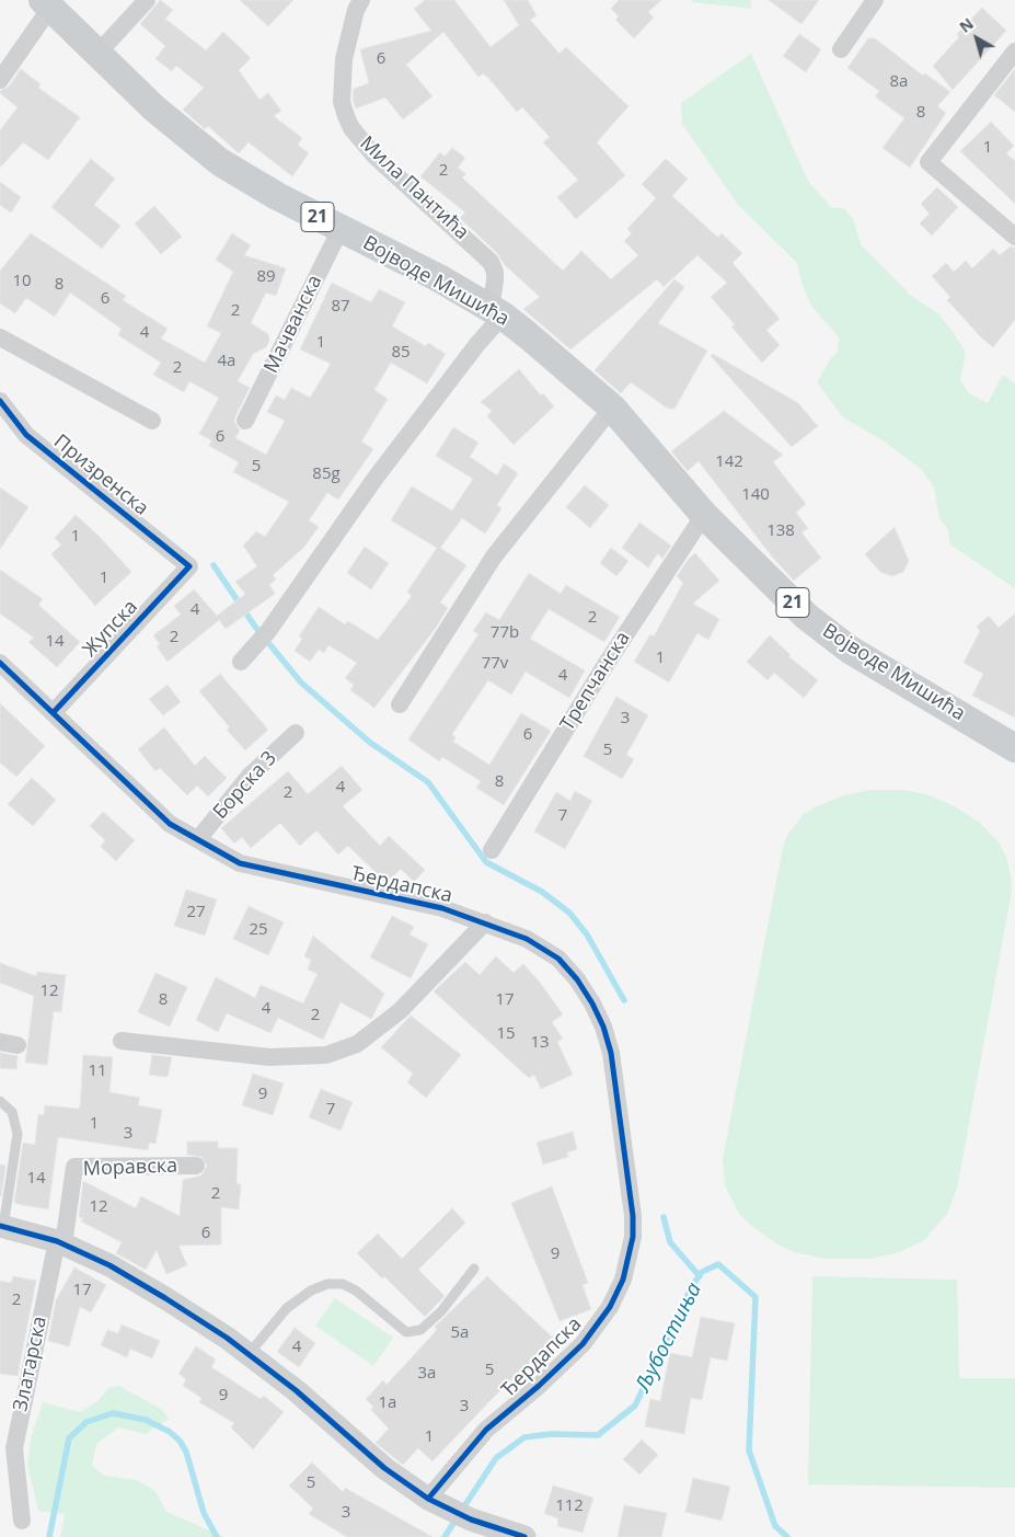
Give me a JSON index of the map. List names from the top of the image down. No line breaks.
{"streets":{"main road":["21","Војводе Мишића"],"street":["Мила Пантића","Мачванска","Призренска","Жупска","Трепчанска","Борска 3","Ђердапска","Моравска","Златарска"]},"crossings":[["Мила Пантића","Војводе Мишића"],["Војводе Мишића","Мачванска"],["Војводе Мишића","Трепчанска"],["Призренска","Жупска"],["Жупска","Ђердапска"],["Борска 3","Ђердапска"],["Моравска","Златарска"]],"water":["Љубостиња"],"house_numbers":["6","8a","8","1","2","89","10","8","6","87","2","4","1","85","4a","2","6","142","5","85g","140","138","1","1","4","2","77b","2","14","1","77v","4","3","6","5","8","4","2","7","27","25","12","8","17","4","2","15","13","11","9","7","1","3","14","2","12","6","9","17","2","5a","4","5","3a","9","1a","3","1","5","112","3"],"north":"top left"}
